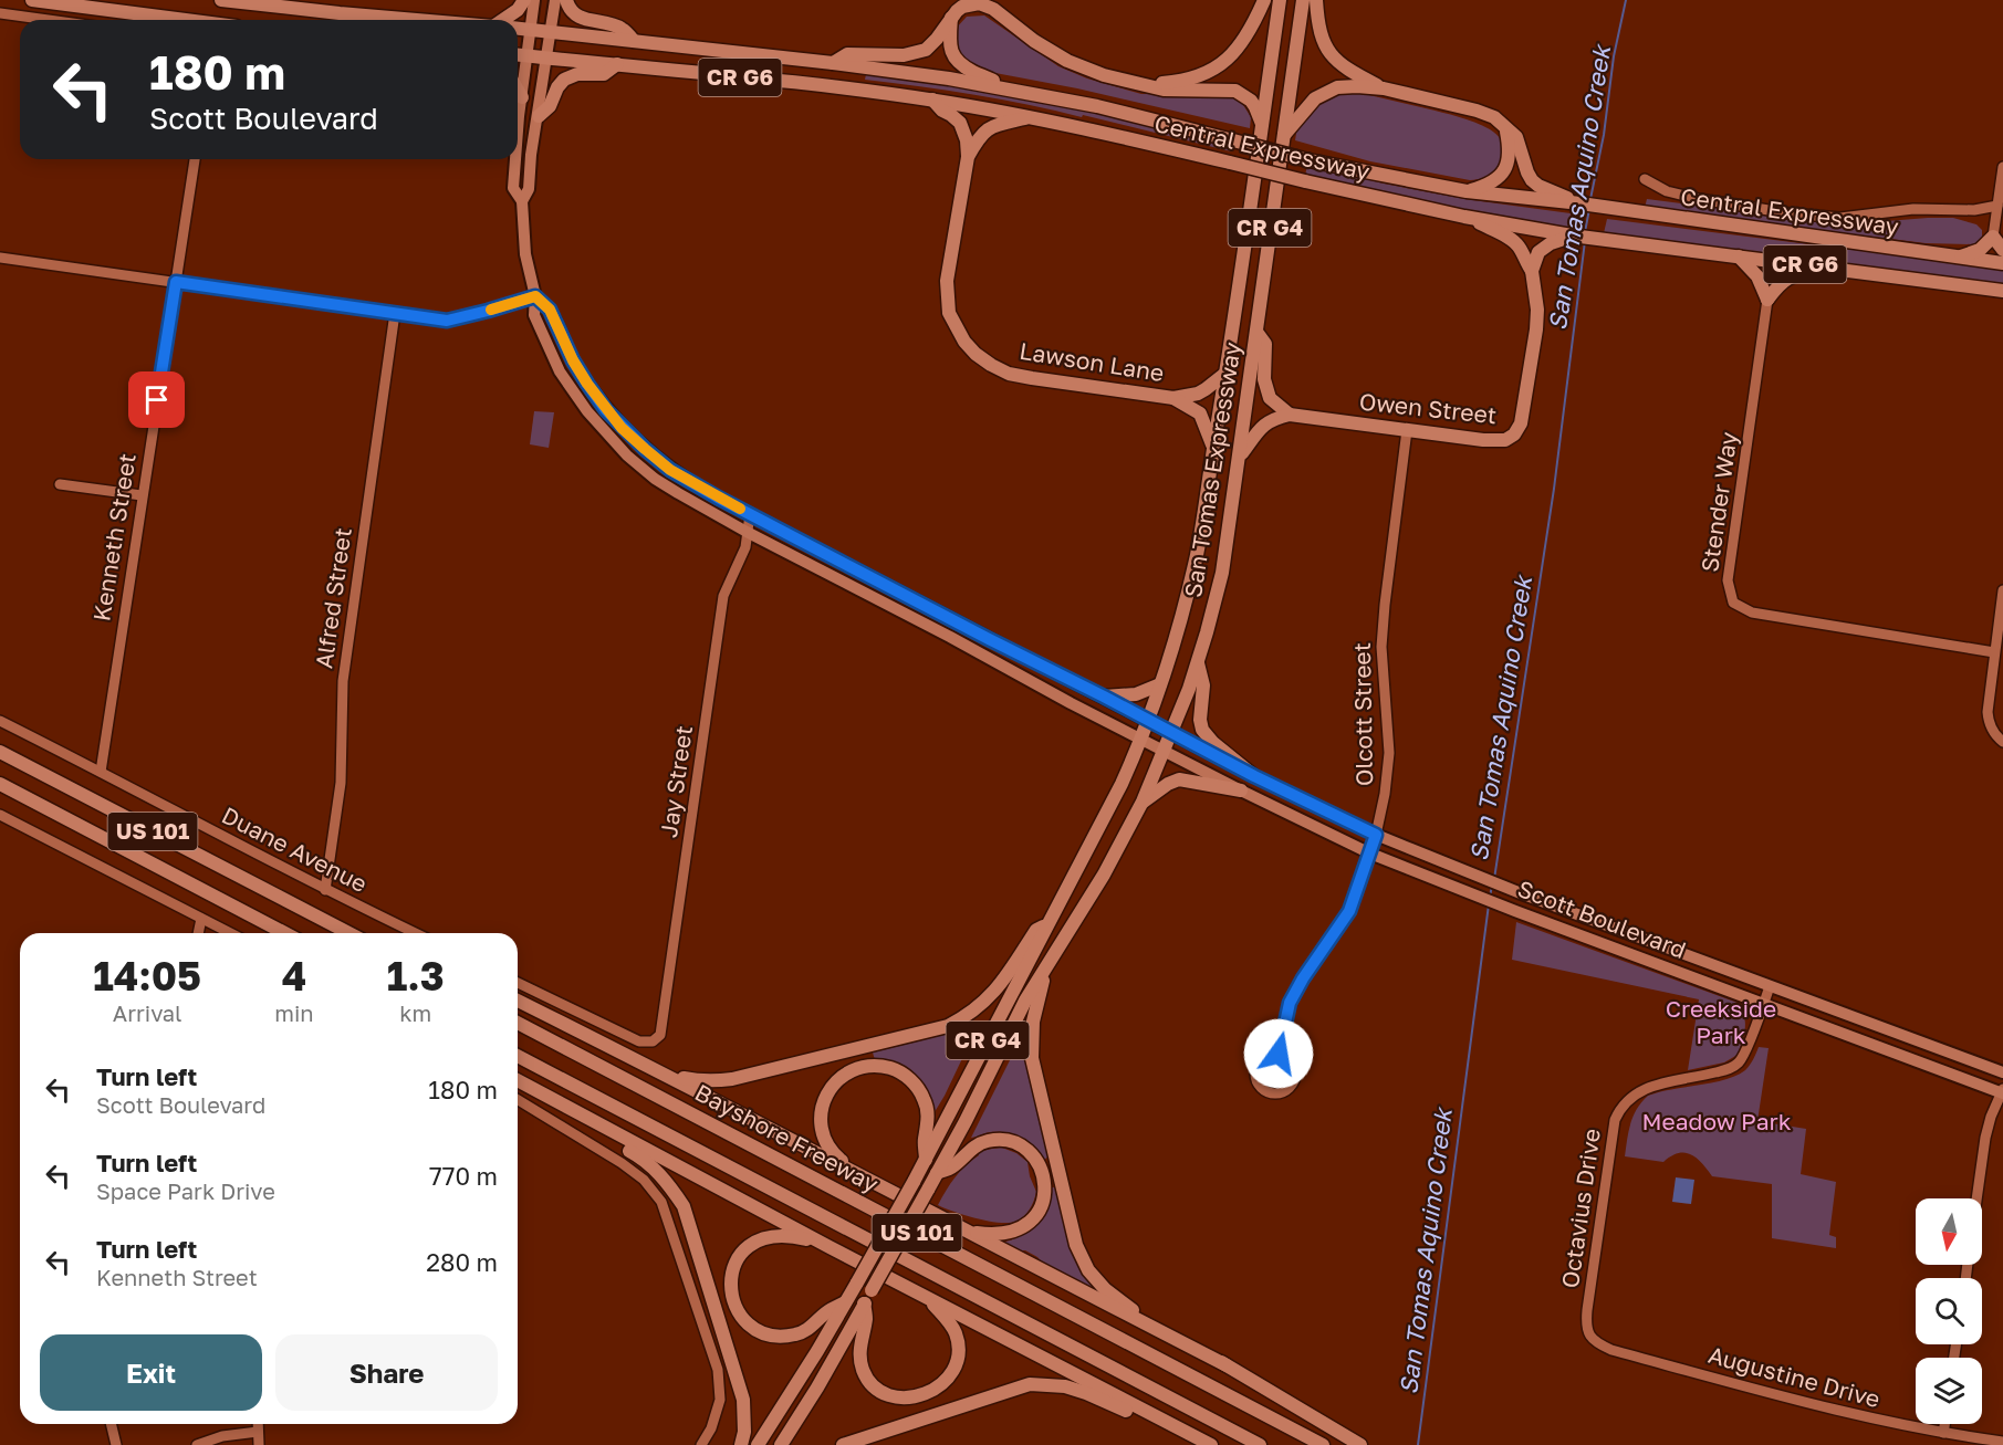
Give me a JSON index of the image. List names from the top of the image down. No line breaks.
{"streets":{"highway":["CR G6","Central Expressway","CR G4","Lawson Lane","Owen Street","San Tomas Expressway","US 101","Bayshore Freeway"],"main road":["Scott Boulevard"],"street":["Stender Way","Kenneth Street","Alfred Street","Olcott Street","Jay Street","Duane Avenue","Octavius Drive","Augustine Drive"]},"crossings":[["Central Expressway","Scott Boulevard"],["CR G4","San Tomas Expressway"],["Owen Street","Olcott Street"],["San Tomas Expressway","Scott Boulevard"],["Kenneth Street","Duane Avenue"],["Alfred Street","Duane Avenue"],["Olcott Street","Scott Boulevard"],["Jay Street","Scott Boulevard"],["Scott Boulevard","Octavius Drive"],["Octavius Drive","Augustine Drive"]],"water":["San Tomas Aquino Creek"],"parks":["Creekside Park","Meadow Park"],"north":"bottom","page":{"turn":["180 m","Scott Boulevard"],"eta":["14:05","Arrival","4","min","1.3","km"],"list":[{"name":"Turn left","note":"Scott Boulevard","value":"180 m"},{"name":"Turn left","note":"Space Park Drive","value":"770 m"},{"name":"Turn left","note":"Kenneth Street","value":"280 m"}],"buttons":["Exit","Share"]}}
